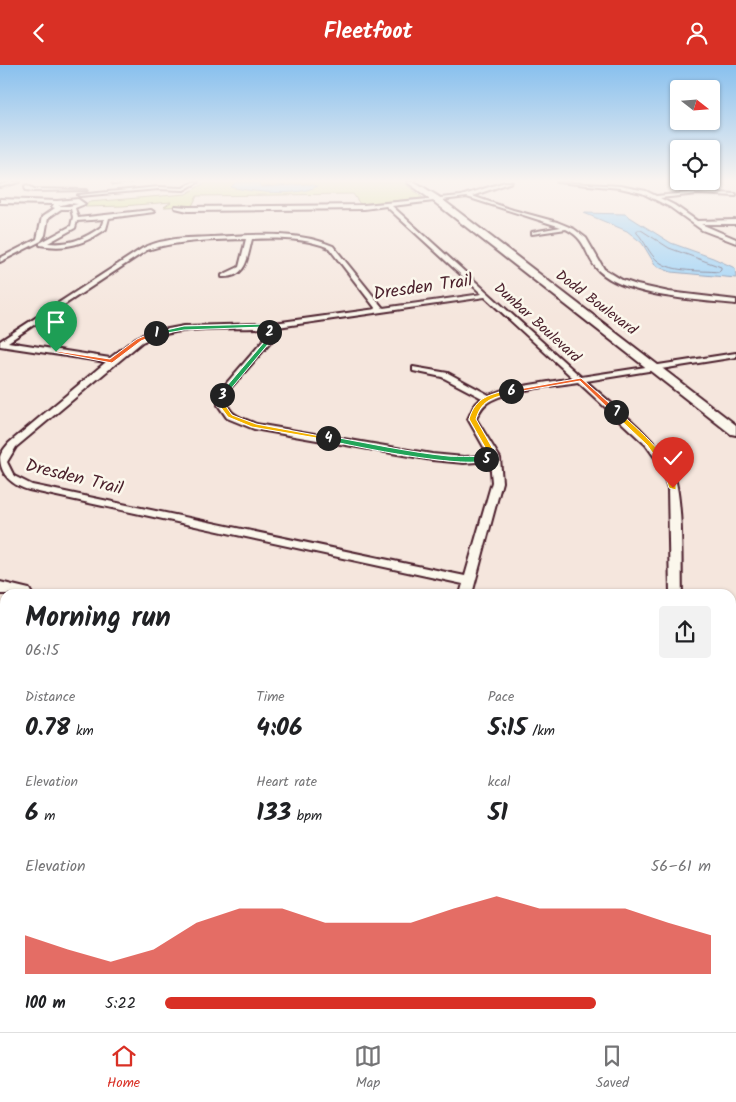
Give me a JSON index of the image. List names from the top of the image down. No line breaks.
{"streets":{"street":["Dresden Trail","Dodd Boulevard","Dunbar Boulevard"]},"crossings":[["Dresden Trail","Dunbar Boulevard"]],"north":"right","page":{"header":"Fleetfoot","pins":["2","1","6","3","7","4","5"],"heading":["Morning run","06:15"],"stats":[["Distance","0.78 km"],["Time","4:06"],["Pace","5:15 /km"],["Elevation","6 m"],["Heart rate","133 bpm"],["kcal","51"]],"chart":["Elevation","56–61 m"],"list":[{"name":"100 m","note":"5:22"}],"tabs":["Home","Map","Saved"]}}
